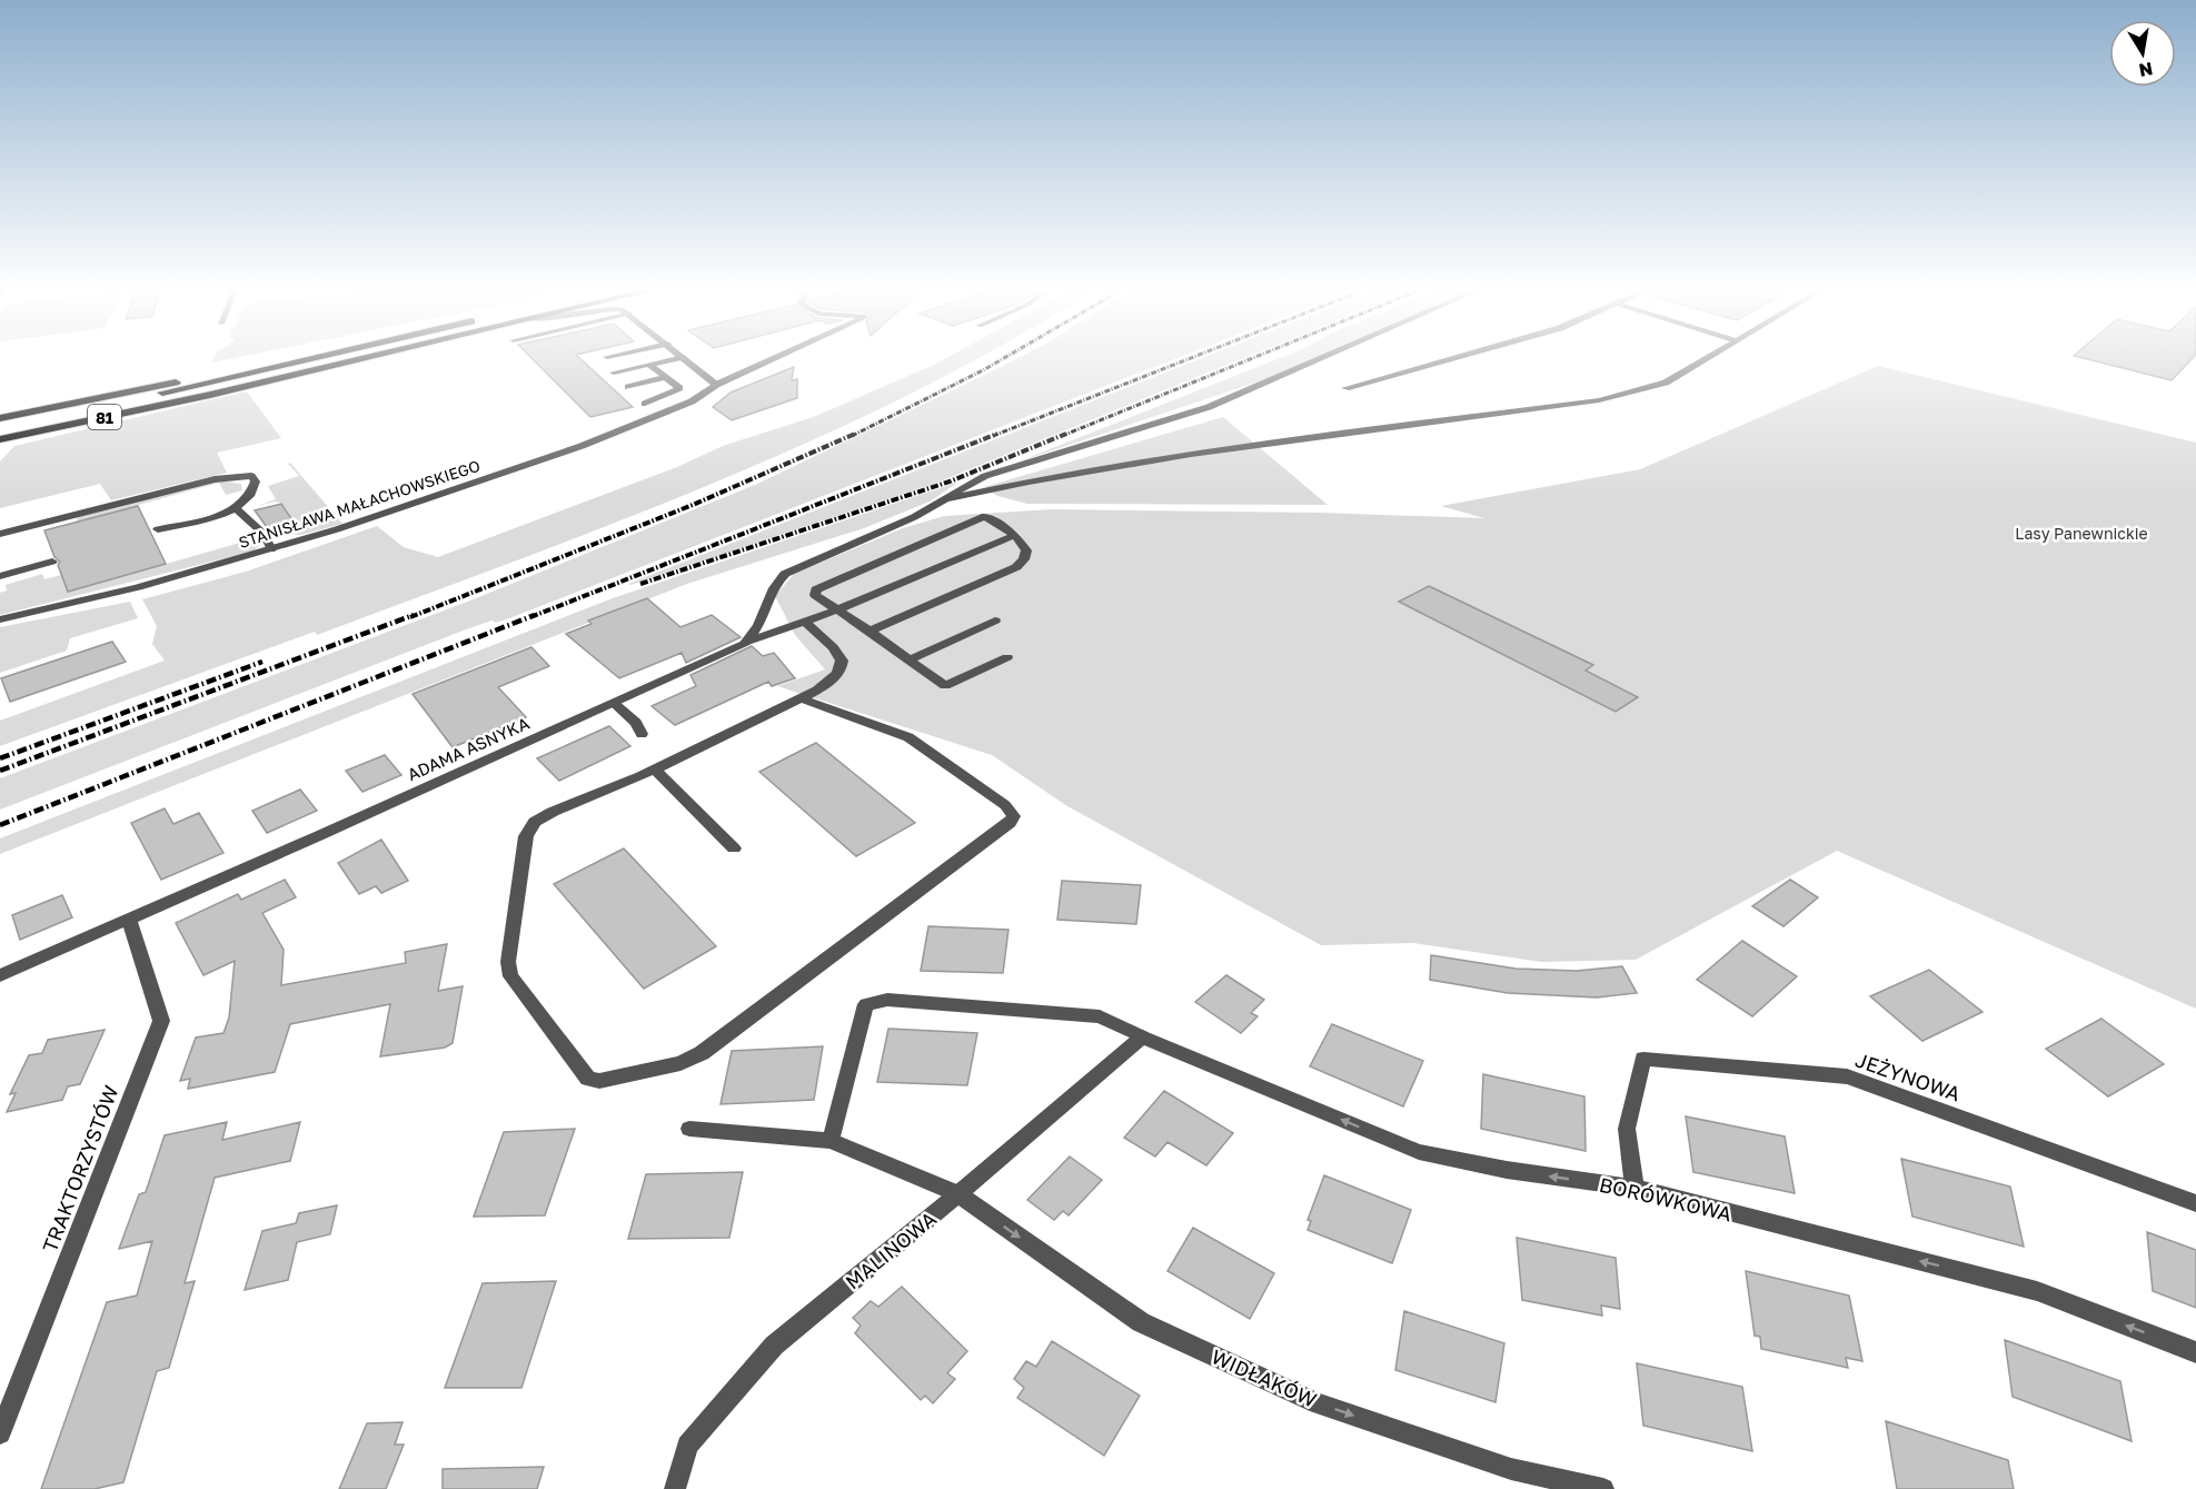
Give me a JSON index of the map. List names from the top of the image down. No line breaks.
{"streets":{"main road":["81"],"street":["STANISŁAWA MAŁACHOWSKIEGO","ADAMA ASNYKA","JEŻYNOWA","TRAKTORZYSTÓW","BORÓWKOWA","MALINOWA","WIDŁAKÓW"]},"crossings":[["ADAMA ASNYKA","TRAKTORZYSTÓW"],["JEŻYNOWA","BORÓWKOWA"],["BORÓWKOWA","MALINOWA"],["BORÓWKOWA","WIDŁAKÓW"],["MALINOWA","WIDŁAKÓW"]],"one_way":["BORÓWKOWA","WIDŁAKÓW"],"parks":["Lasy Panewnickie"],"north":"bottom"}
